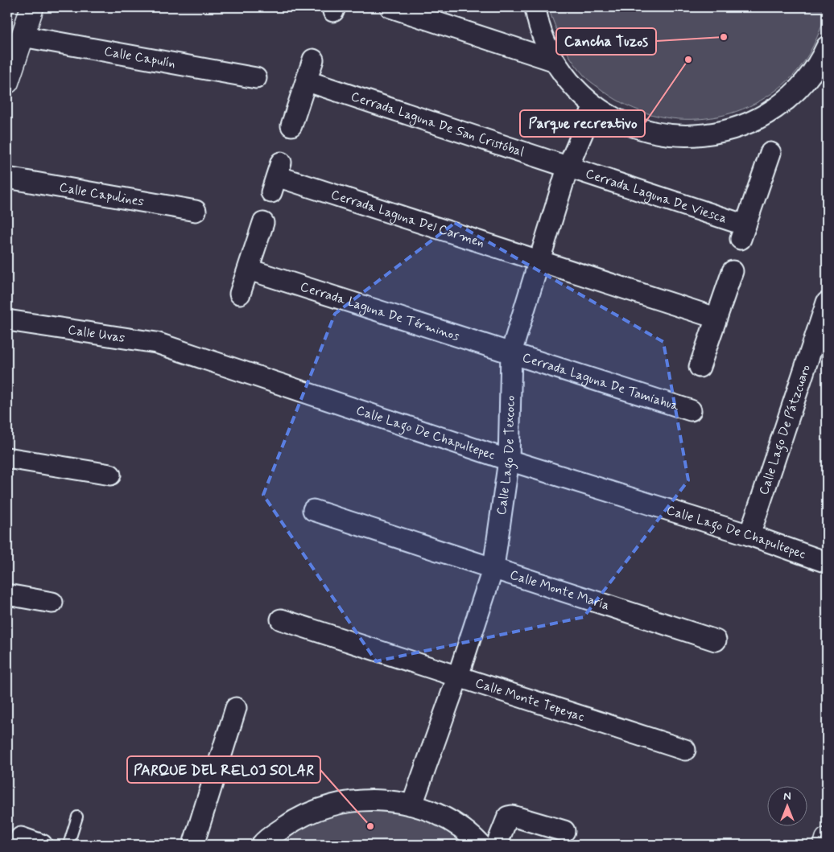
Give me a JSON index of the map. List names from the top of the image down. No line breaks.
{"streets":{"street":["Calle Capulín","Cerrada Laguna De San Cristóbal","Calle Capulines","Cerrada Laguna De Viesca","Cerrada Laguna Del Carmen","Cerrada Laguna De Términos","Calle Uvas","Cerrada Laguna De Tamiahua","Calle Lago De Pátzcuaro","Calle Lago De Chapultepec","Calle Lago De Texcoco","Calle Monte María","Calle Monte Tepeyac"]},"crossings":[["Cerrada Laguna De San Cristóbal","Cerrada Laguna De Viesca"],["Cerrada Laguna De San Cristóbal","Calle Lago De Texcoco"],["Cerrada Laguna De Viesca","Calle Lago De Texcoco"],["Cerrada Laguna Del Carmen","Calle Lago De Texcoco"],["Cerrada Laguna De Términos","Cerrada Laguna De Tamiahua"],["Cerrada Laguna De Términos","Calle Lago De Texcoco"],["Calle Uvas","Calle Lago De Chapultepec"],["Cerrada Laguna De Tamiahua","Calle Lago De Texcoco"],["Calle Lago De Pátzcuaro","Calle Lago De Chapultepec"],["Calle Lago De Chapultepec","Calle Lago De Texcoco"],["Calle Lago De Texcoco","Calle Monte María"],["Calle Lago De Texcoco","Calle Monte Tepeyac"]],"places":["Cancha Tuzos","Parque recreativo","PARQUE DEL RELOJ SOLAR"],"north":"top"}
